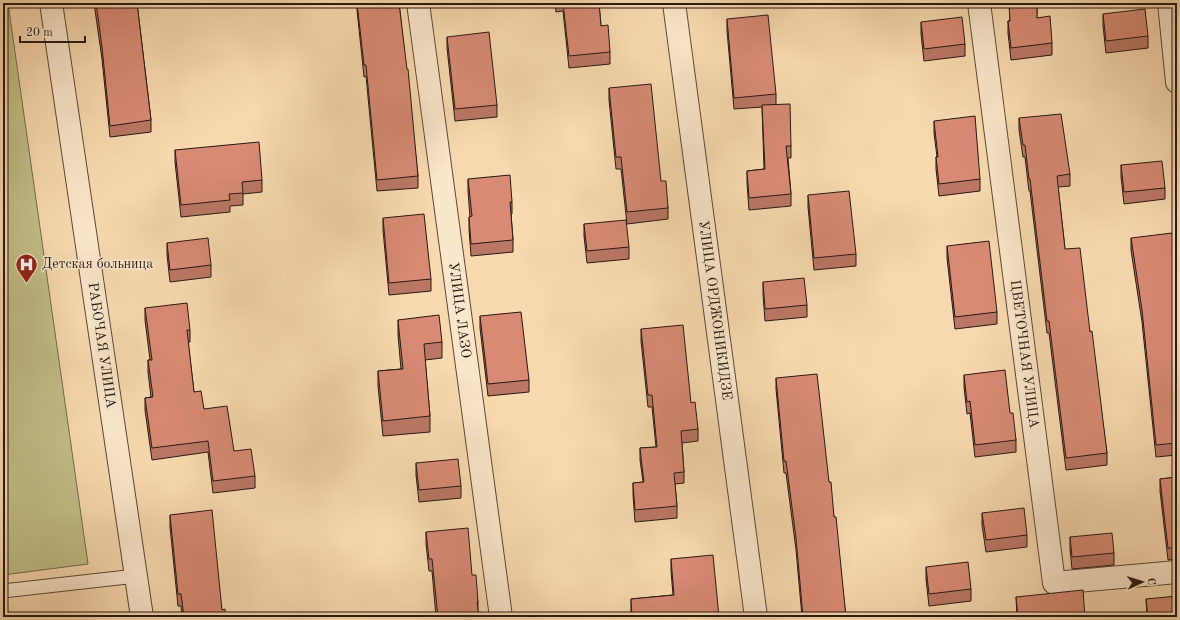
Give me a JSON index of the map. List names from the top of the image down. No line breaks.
{"streets":{"street":["УЛИЦА ЛАЗО","УЛИЦА ОРДЖОНИКИДЗЕ","РАБОЧАЯ УЛИЦА","ЦВЕТОЧНАЯ УЛИЦА"]},"places":{"hospital":["Детская больница"]},"scale_bar":"20 m","north":"right"}
